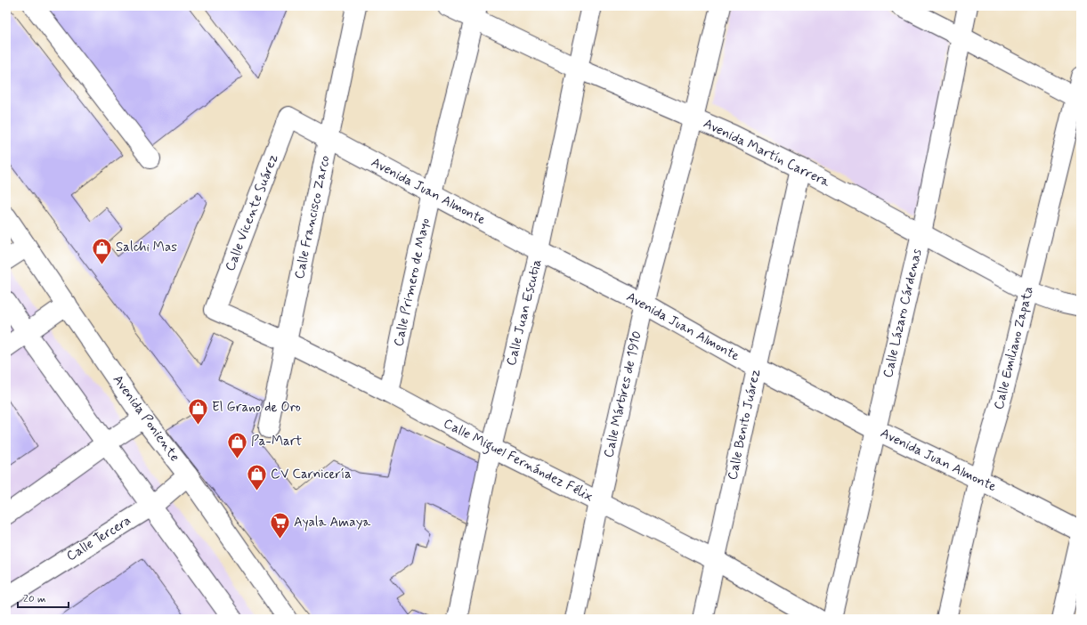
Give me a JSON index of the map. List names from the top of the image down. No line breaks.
{"streets":{"street":["Avenida Martín Carrera","Avenida Juan Almonte","Calle Vicente Suárez","Calle Francisco Zarco","Calle Primero de Mayo","Calle Juan Escutia","Calle Lázaro Cárdenas","Calle Emiliano Zapata","Calle Mártires de 1910","Avenida Poniente","Calle Benito Juárez","Calle Miguel Fernández Félix","Calle Tercera"]},"crossings":[["Avenida Martín Carrera","Calle Primero de Mayo"],["Avenida Martín Carrera","Calle Juan Escutia"],["Avenida Martín Carrera","Calle Lázaro Cárdenas"],["Avenida Martín Carrera","Calle Emiliano Zapata"],["Avenida Martín Carrera","Calle Mártires de 1910"],["Avenida Martín Carrera","Calle Benito Juárez"],["Avenida Juan Almonte","Calle Vicente Suárez"],["Avenida Juan Almonte","Calle Francisco Zarco"],["Avenida Juan Almonte","Calle Primero de Mayo"],["Avenida Juan Almonte","Calle Juan Escutia"],["Avenida Juan Almonte","Calle Lázaro Cárdenas"],["Avenida Juan Almonte","Calle Emiliano Zapata"],["Avenida Juan Almonte","Calle Mártires de 1910"],["Avenida Juan Almonte","Calle Benito Juárez"],["Calle Vicente Suárez","Calle Miguel Fernández Félix"],["Calle Francisco Zarco","Calle Miguel Fernández Félix"],["Calle Primero de Mayo","Calle Miguel Fernández Félix"],["Calle Juan Escutia","Calle Miguel Fernández Félix"],["Calle Mártires de 1910","Calle Miguel Fernández Félix"],["Avenida Poniente","Calle Tercera"],["Calle Benito Juárez","Calle Miguel Fernández Félix"]],"places":{"shop":["Salchi Mas","El Grano de Oro","Pa-Mart","CV Carnicería"],"supermarket":["Ayala Amaya"]},"scale_bar":"20 m"}
